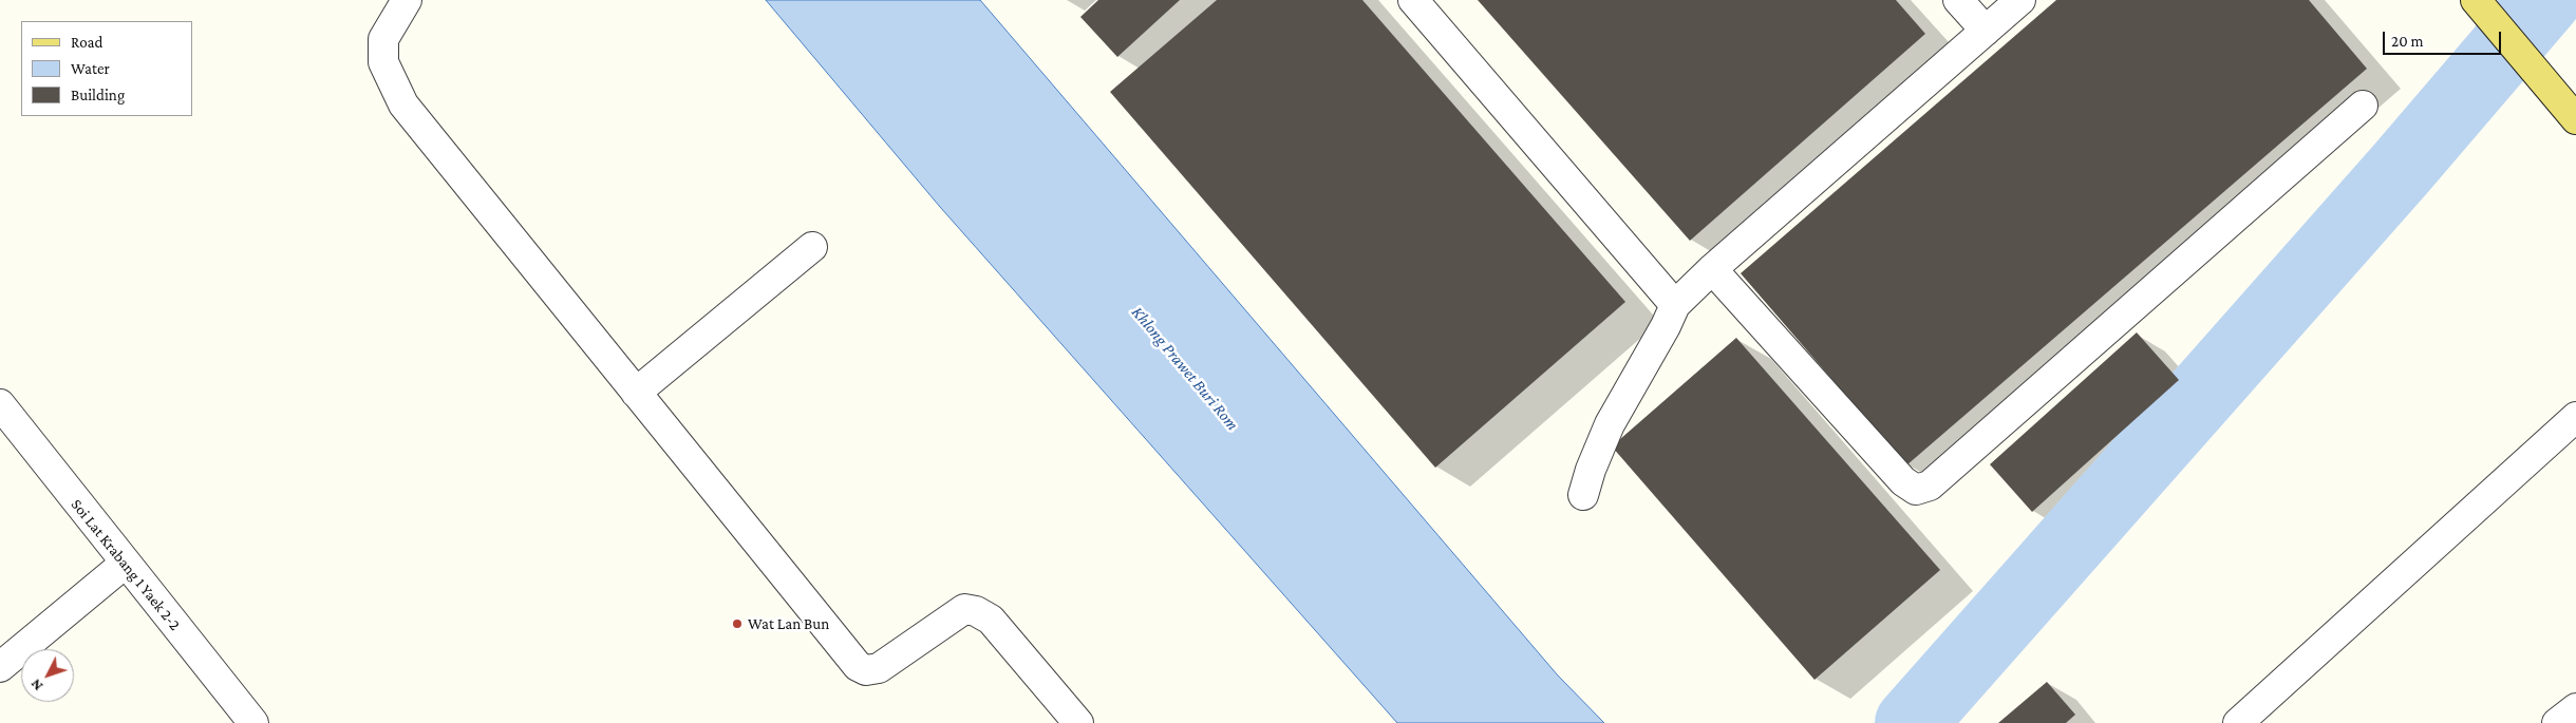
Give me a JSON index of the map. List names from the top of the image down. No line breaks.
{"streets":{"street":["Soi Lat Krabang 1 Yaek 2-2"]},"water":["Khlong Prawet Buri Rom"],"places":["Wat Lan Bun"],"legend":["Road","Water","Building"],"scale_bar":"20 m","north":"bottom left"}
